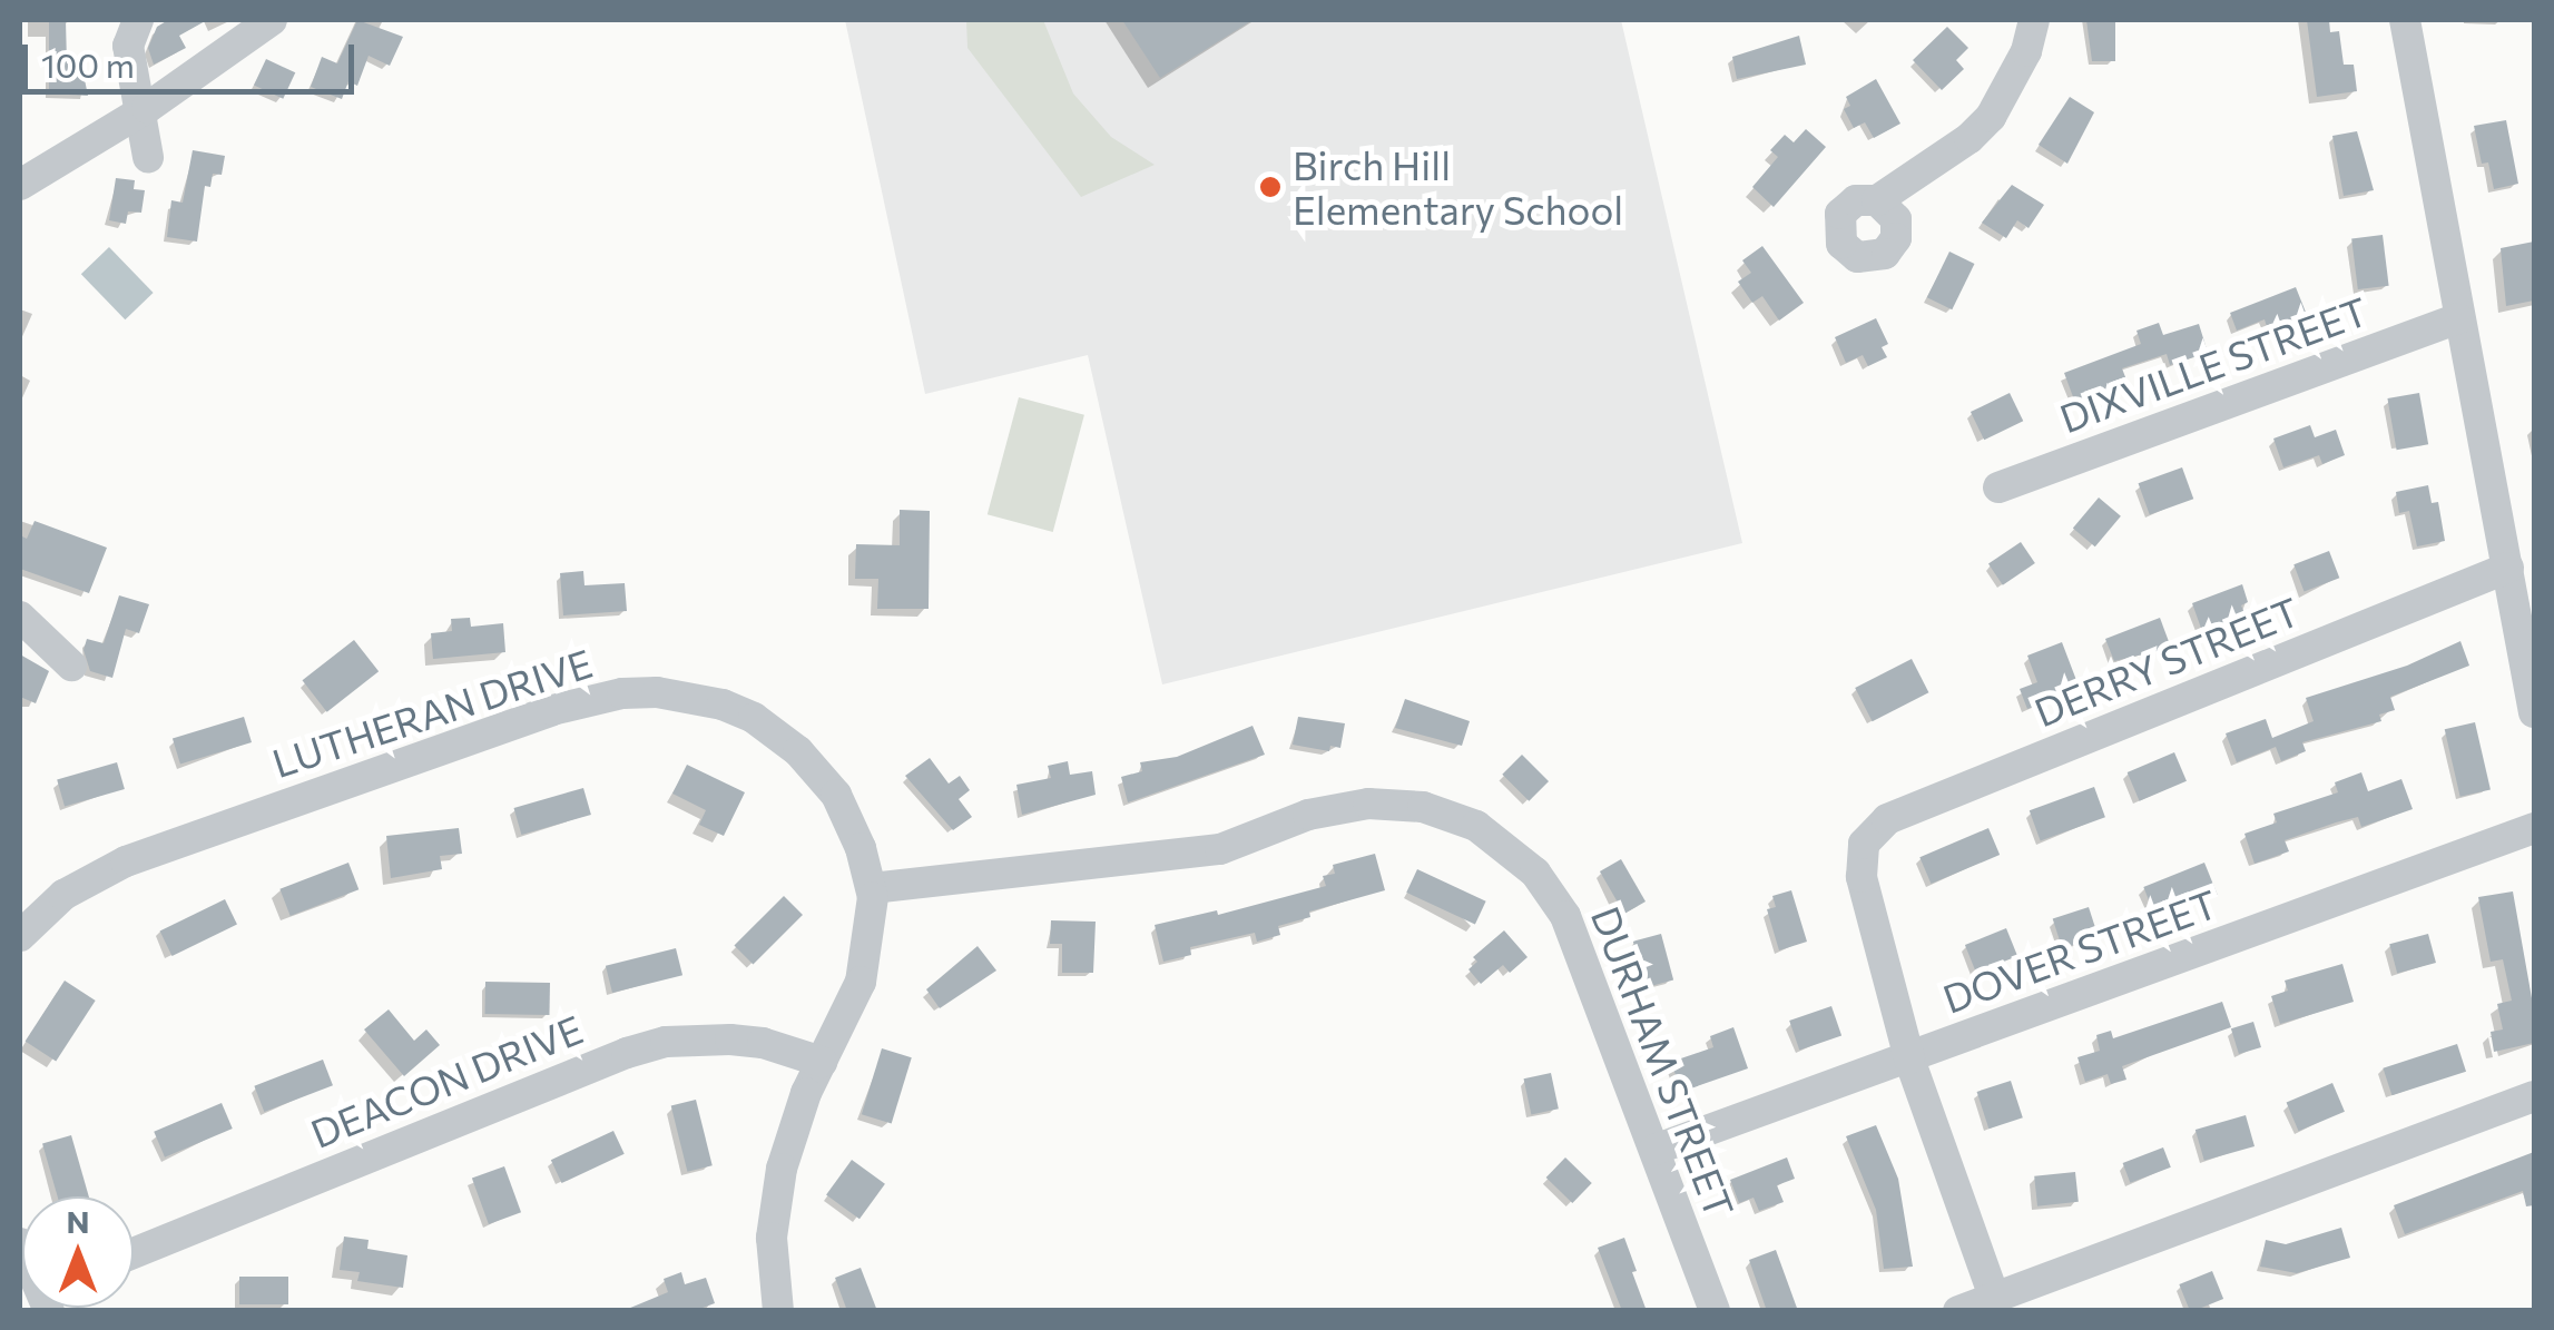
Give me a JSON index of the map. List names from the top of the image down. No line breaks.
{"streets":{"street":["DIXVILLE STREET","DERRY STREET","LUTHERAN DRIVE","DOVER STREET","DURHAM STREET","DEACON DRIVE"]},"crossings":[["DERRY STREET","DOVER STREET"],["LUTHERAN DRIVE","DURHAM STREET"],["LUTHERAN DRIVE","DEACON DRIVE"],["DOVER STREET","DURHAM STREET"]],"places":["Birch Hill Elementary School"],"scale_bar":"100 m","north":"top"}
